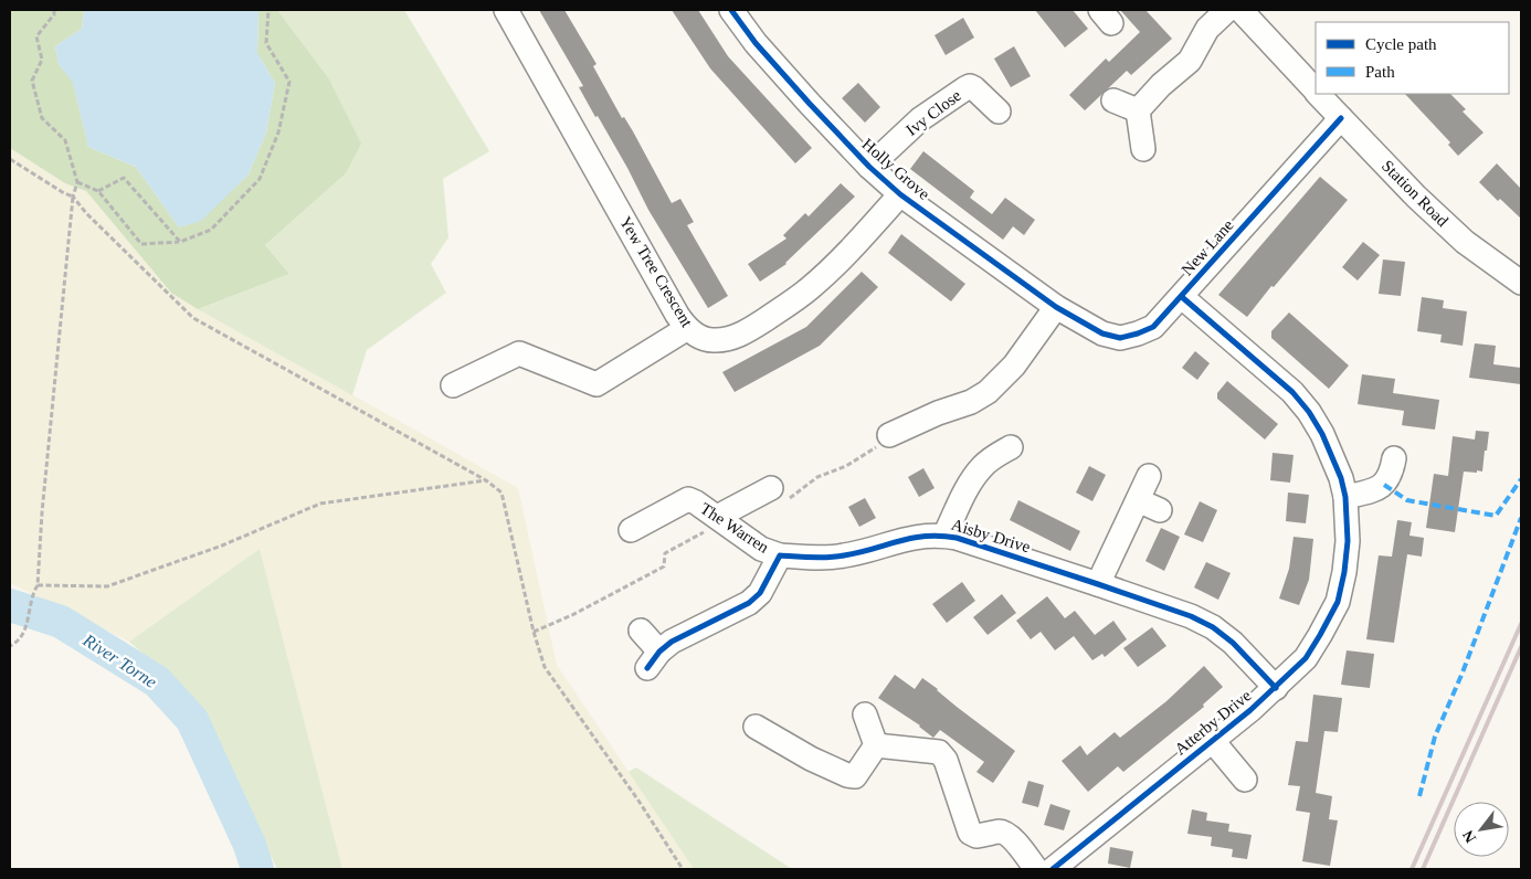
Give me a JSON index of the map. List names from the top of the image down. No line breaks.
{"streets":{"street":["Ivy Close","Holly Grove","Station Road","New Lane","Yew Tree Crescent","The Warren","Aisby Drive","Atterby Drive"]},"crossings":[["Ivy Close","Holly Grove"],["Holly Grove","New Lane"],["Holly Grove","Yew Tree Crescent"],["Station Road","New Lane"],["New Lane","Atterby Drive"],["The Warren","Aisby Drive"],["Aisby Drive","Atterby Drive"]],"water":["River Torne"],"legend":["Cycle path","Path"],"north":"bottom left"}
